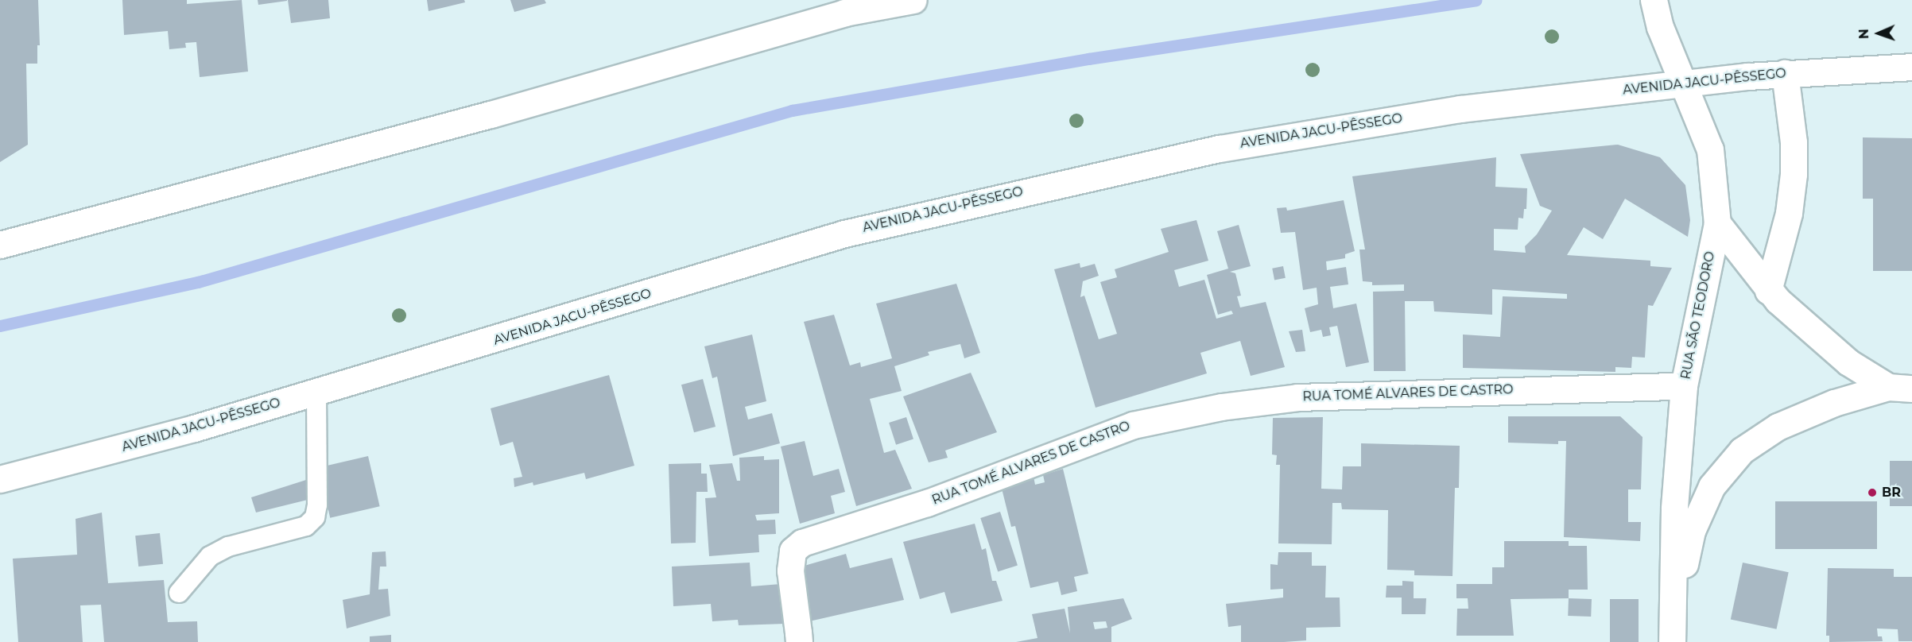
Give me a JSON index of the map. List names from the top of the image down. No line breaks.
{"streets":{"main road":["AVENIDA JACU-PÊSSEGO","RUA SÃO TEODORO","RUA TOMÉ ALVARES DE CASTRO"]},"crossings":[["AVENIDA JACU-PÊSSEGO","RUA SÃO TEODORO"],["RUA SÃO TEODORO","RUA TOMÉ ALVARES DE CASTRO"]],"places":["BR"],"north":"left"}
